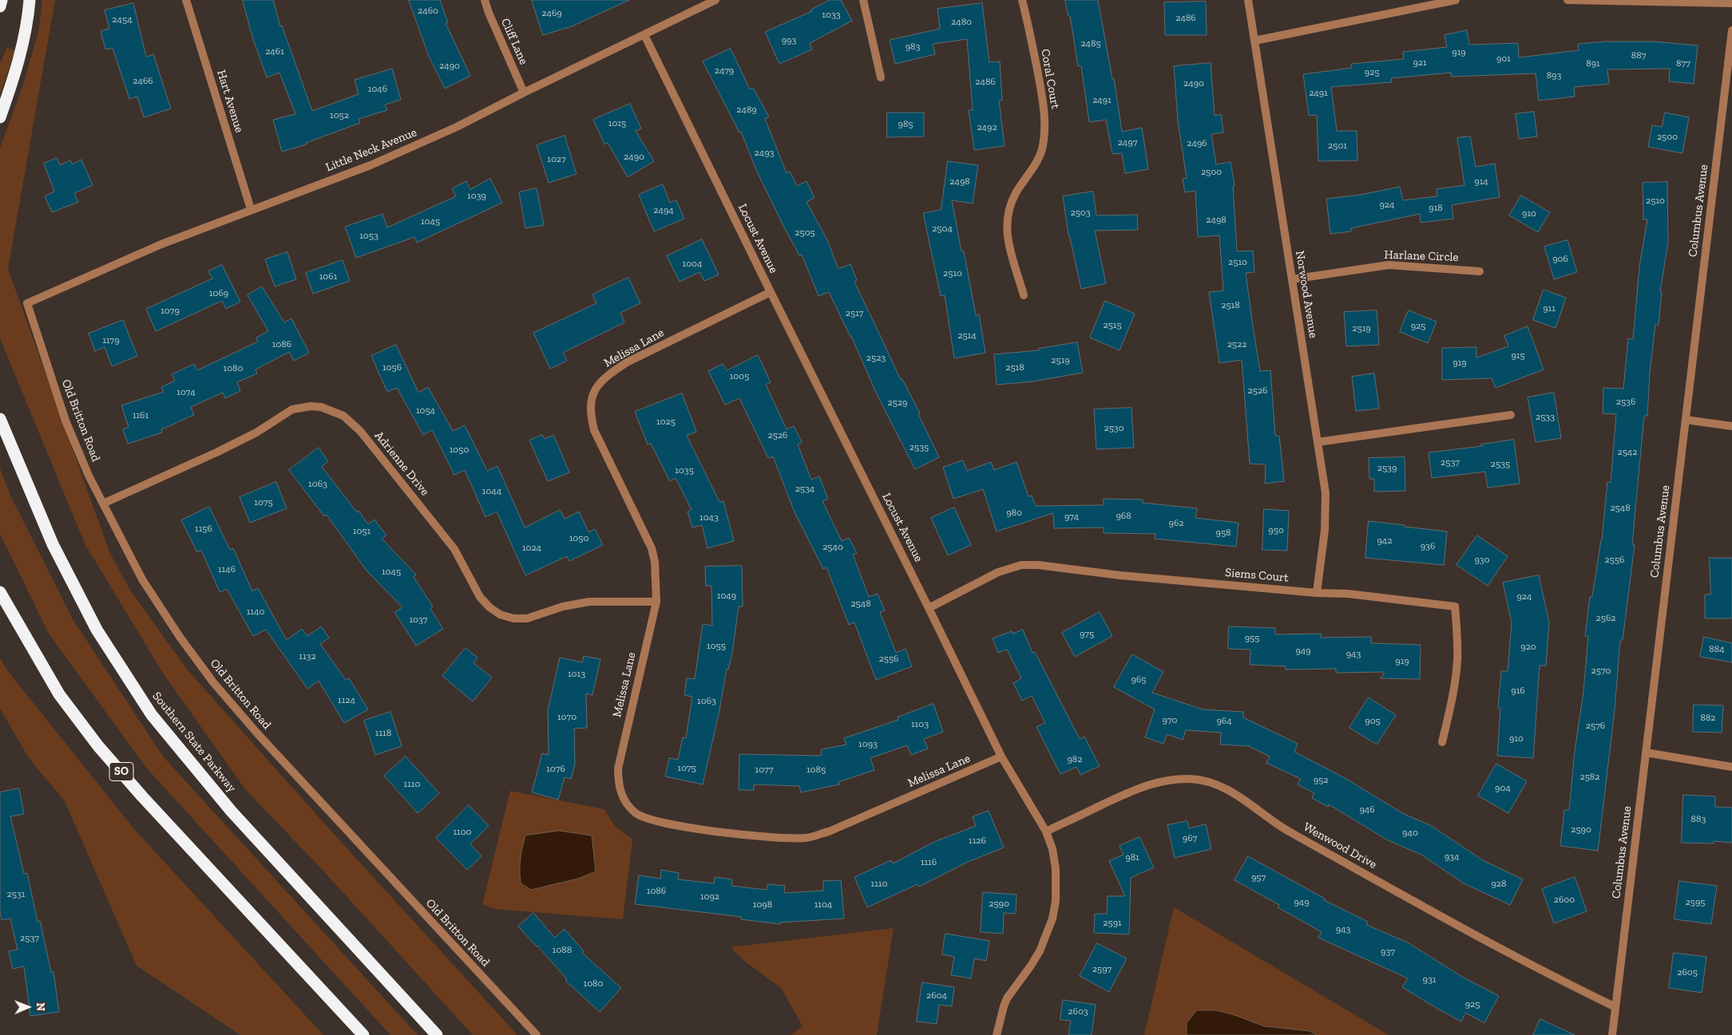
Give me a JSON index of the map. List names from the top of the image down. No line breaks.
{"streets":{"highway":["Southern State Parkway","SO"],"street":["Cliff Lane","Coral Court","Hart Avenue","Little Neck Avenue","Columbus Avenue","Locust Avenue","Harlane Circle","Norwood Avenue","Melissa Lane","Old Britton Road","Adrienne Drive","Siems Court","Wenwood Drive"]},"crossings":[["Cliff Lane","Little Neck Avenue"],["Hart Avenue","Little Neck Avenue"],["Little Neck Avenue","Locust Avenue"],["Little Neck Avenue","Old Britton Road"],["Columbus Avenue","Wenwood Drive"],["Locust Avenue","Melissa Lane"],["Locust Avenue","Siems Court"],["Locust Avenue","Wenwood Drive"],["Harlane Circle","Norwood Avenue"],["Norwood Avenue","Siems Court"],["Melissa Lane","Adrienne Drive"],["Old Britton Road","Adrienne Drive"]],"house_numbers":["2460","2469","1033","2486","2454","2480","993","2485","983","2461","919","887","901","921","891","877","2490","2479","925","893","2466","2486","2490","1046","2491","2491","2489","1052","1015","985","2492","2500","2497","2496","2501","2493","2490","1027","2500","2498","914","1039","2510","924","918","2494","2503","910","2498","1045","2504","2505","1053","906","2510","1004","2510","1061","1069","2518","911","1079","2517","2515","925","2519","2514","1179","1086","2522","915","2523","2519","919","1056","2518","1080","1005","2526","1074","2536","2529","1054","1161","2533","1025","2530","2526","2535","1050","2542","2537","2535","2539","1035","1063","2534","1044","1075","2548","980","968","974","1043","962","1156","950","1051","958","1050","942","936","2540","1024","930","2556","1146","1045","1049","924","2548","1140","2562","1037","975","955","1055","920","884","949","943","1132","2556","919","2570","1013","965","916","1124","1063","1070","882","970","964","905","1103","2576","1118","910","1093","982","1075","1076","1077","1085","2582","952","1110","904","946","883","2590","1100","940","967","1126","934","981","1116","957","1110","928","1086","2531","1092","2600","949","2595","2590","1098","1104","2591","943","2537","1088","937","2597","2605","931","1080","2604","925","2603"],"north":"right"}
